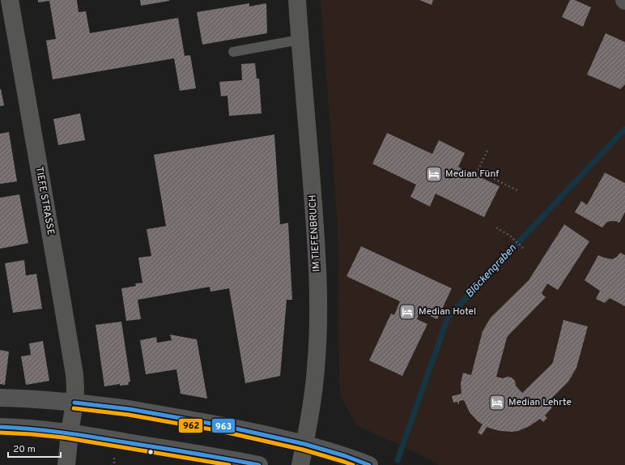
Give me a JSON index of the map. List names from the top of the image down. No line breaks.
{"streets":{"street":["TIEFE STRASSE","IM TIEFENBRUCH"]},"water":["Blöckengraben"],"places":{"hotel":["Median Fünf","Median Hotel","Median Lehrte"]},"lines":["transit line 963","transit line 962"],"scale_bar":"20 m"}
